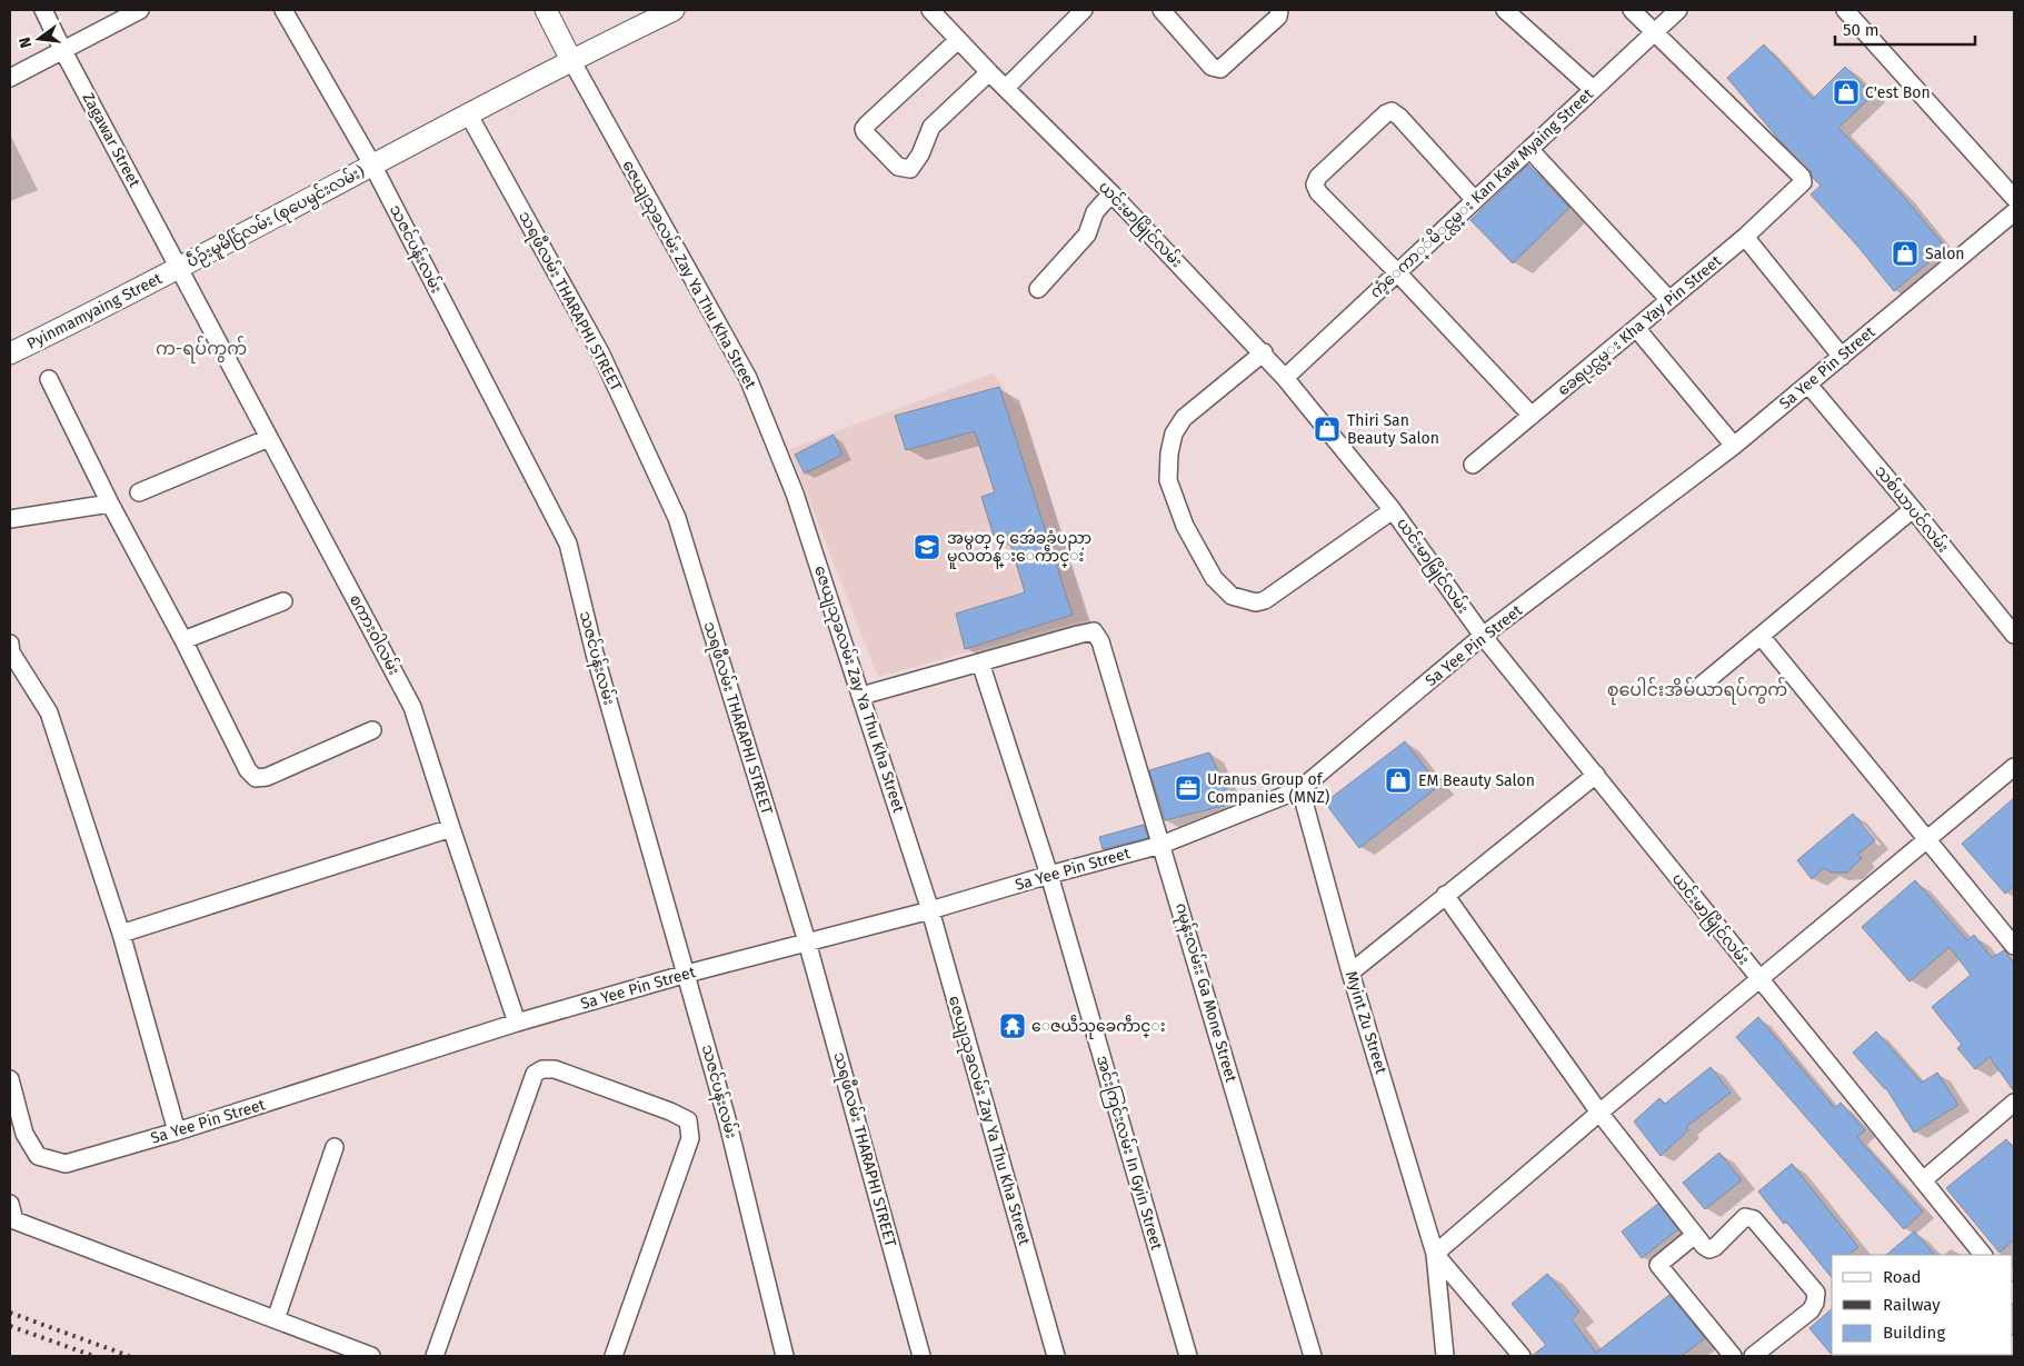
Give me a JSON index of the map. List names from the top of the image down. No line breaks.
{"streets":{"street":["Zagawar Street","ကံ့ေကာ္ဴမိႂင္လမ္း Kan Kaw Myaing Street","ပဵဉ်းမူမိင်ြလမ်း (စုပေၝင်းလမ်း)","ယင်းမာမြိုင်လမ်း","သဇင်ပန်းလမ်း","ဇေယျသုခလမ်း Zay Ya Thu Kha Street","သရဖီလမ်း THARAPHI STREET","Pyinmamyaing Street","ခေရပင္လမ္း Kha Yay Pin Street","Sa Yee Pin Street","သစ်ယာပင်လမ်း","စကားဝါလမ်း","ဂမုန်းလမ်းး Ga Mone Street","Myint Zu Street","အင်းကြင်းလမ်း In Gyin Street"]},"crossings":[["Zagawar Street","ပဵဉ်းမူမိင်ြလမ်း (စုပေၝင်းလမ်း)"],["Zagawar Street","Pyinmamyaing Street"],["Zagawar Street","စကားဝါလမ်း"],["ကံ့ေကာ္ဴမိႂင္လမ္း Kan Kaw Myaing Street","ယင်းမာမြိုင်လမ်း"],["ကံ့ေကာ္ဴမိႂင္လမ္း Kan Kaw Myaing Street","ခေရပင္လမ္း Kha Yay Pin Street"],["ပဵဉ်းမူမိင်ြလမ်း (စုပေၝင်းလမ်း)","သဇင်ပန်းလမ်း"],["ပဵဉ်းမူမိင်ြလမ်း (စုပေၝင်းလမ်း)","ဇေယျသုခလမ်း Zay Ya Thu Kha Street"],["ပဵဉ်းမူမိင်ြလမ်း (စုပေၝင်းလမ်း)","သရဖီလမ်း THARAPHI STREET"],["ပဵဉ်းမူမိင်ြလမ်း (စုပေၝင်းလမ်း)","Pyinmamyaing Street"],["ပဵဉ်းမူမိင်ြလမ်း (စုပေၝင်းလမ်း)","စကားဝါလမ်း"],["ယင်းမာမြိုင်လမ်း","Sa Yee Pin Street"],["သဇင်ပန်းလမ်း","Sa Yee Pin Street"],["ဇေယျသုခလမ်း Zay Ya Thu Kha Street","Sa Yee Pin Street"],["သရဖီလမ်း THARAPHI STREET","Sa Yee Pin Street"],["Pyinmamyaing Street","စကားဝါလမ်း"],["Sa Yee Pin Street","သစ်ယာပင်လမ်း"],["Sa Yee Pin Street","စကားဝါလမ်း"],["Sa Yee Pin Street","ဂမုန်းလမ်းး Ga Mone Street"],["Sa Yee Pin Street","Myint Zu Street"],["Sa Yee Pin Street","အင်းကြင်းလမ်း In Gyin Street"],["ဂမုန်းလမ်းး Ga Mone Street","အင်းကြင်းလမ်း In Gyin Street"]],"districts":["က-ရပ်ကွက်","စုပေါင်းအိမ်ယာရပ်ကွက်"],"places":{"shop":["C'est Bon","Salon","Thiri San Beauty Salon","EM Beauty Salon"],"school or university":["အမွတ္ ၄ အေဴခခံပညာ မူလတန္းေကဵာင္း"],"office":["Uranus Group of Companies (MNZ)"],"temple":["ေဇယဵသုခေကဵာင္း"]},"legend":["Road","Railway","Building"],"scale_bar":"50 m","north":"left"}
